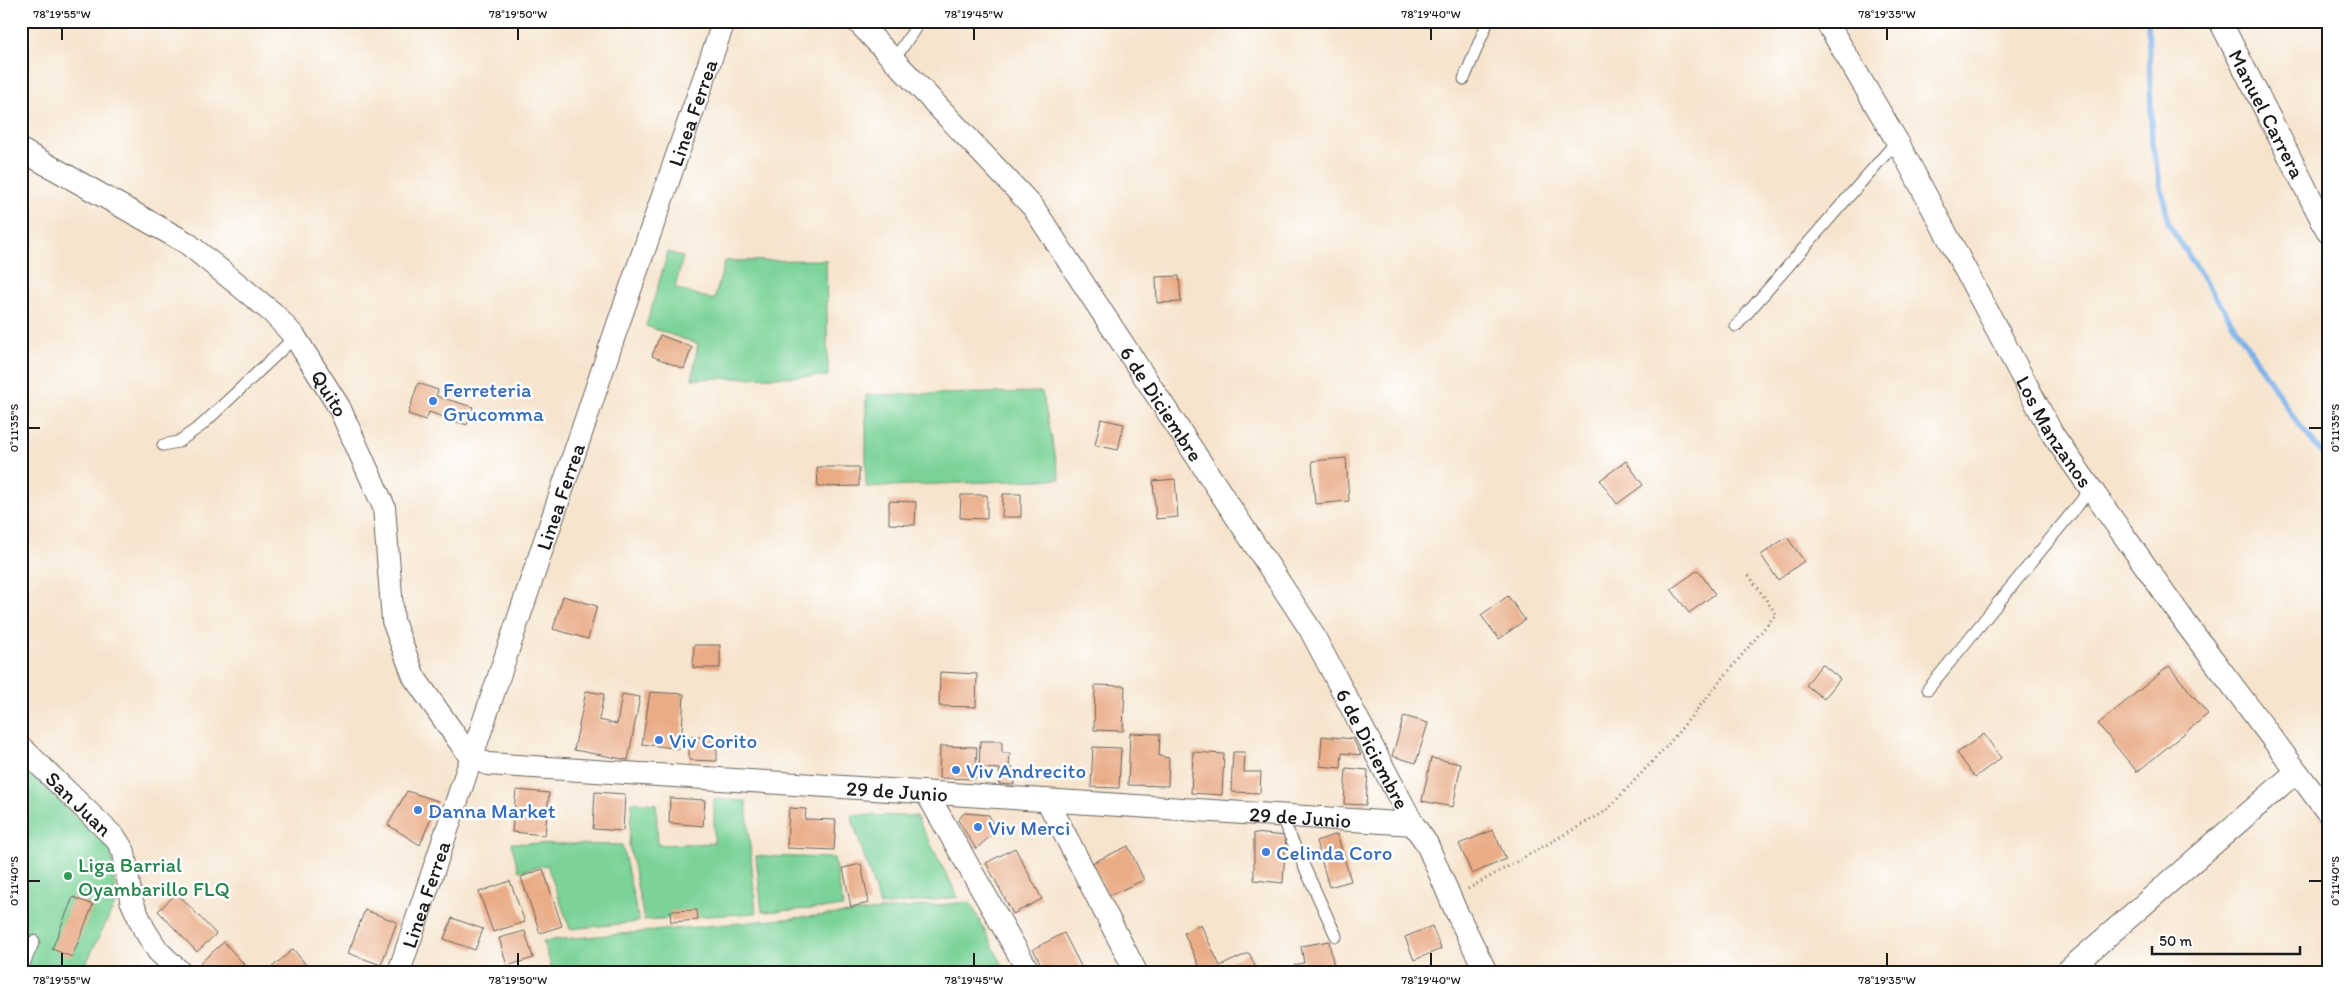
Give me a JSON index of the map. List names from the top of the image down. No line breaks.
{"streets":{"street":["Linea Ferrea","Manuel Carrera","Quito","6 de Diciembre","Los Manzanos","29 de Junio","San Juan"]},"crossings":[["Linea Ferrea","Quito"],["Linea Ferrea","29 de Junio"],["Quito","29 de Junio"],["6 de Diciembre","29 de Junio"]],"places":["Ferreteria Grucomma","Viv Corito","Viv Andrecito","Danna Market","Viv Merci","Celinda Coro","Liga Barrial Oyambarillo FLQ"],"scale_bar":"50 m","coordinates":["78°19'55\"W","78°19'50\"W","78°19'45\"W","78°19'40\"W","78°19'35\"W","0°11'35\"S","0°11'40\"S"]}
